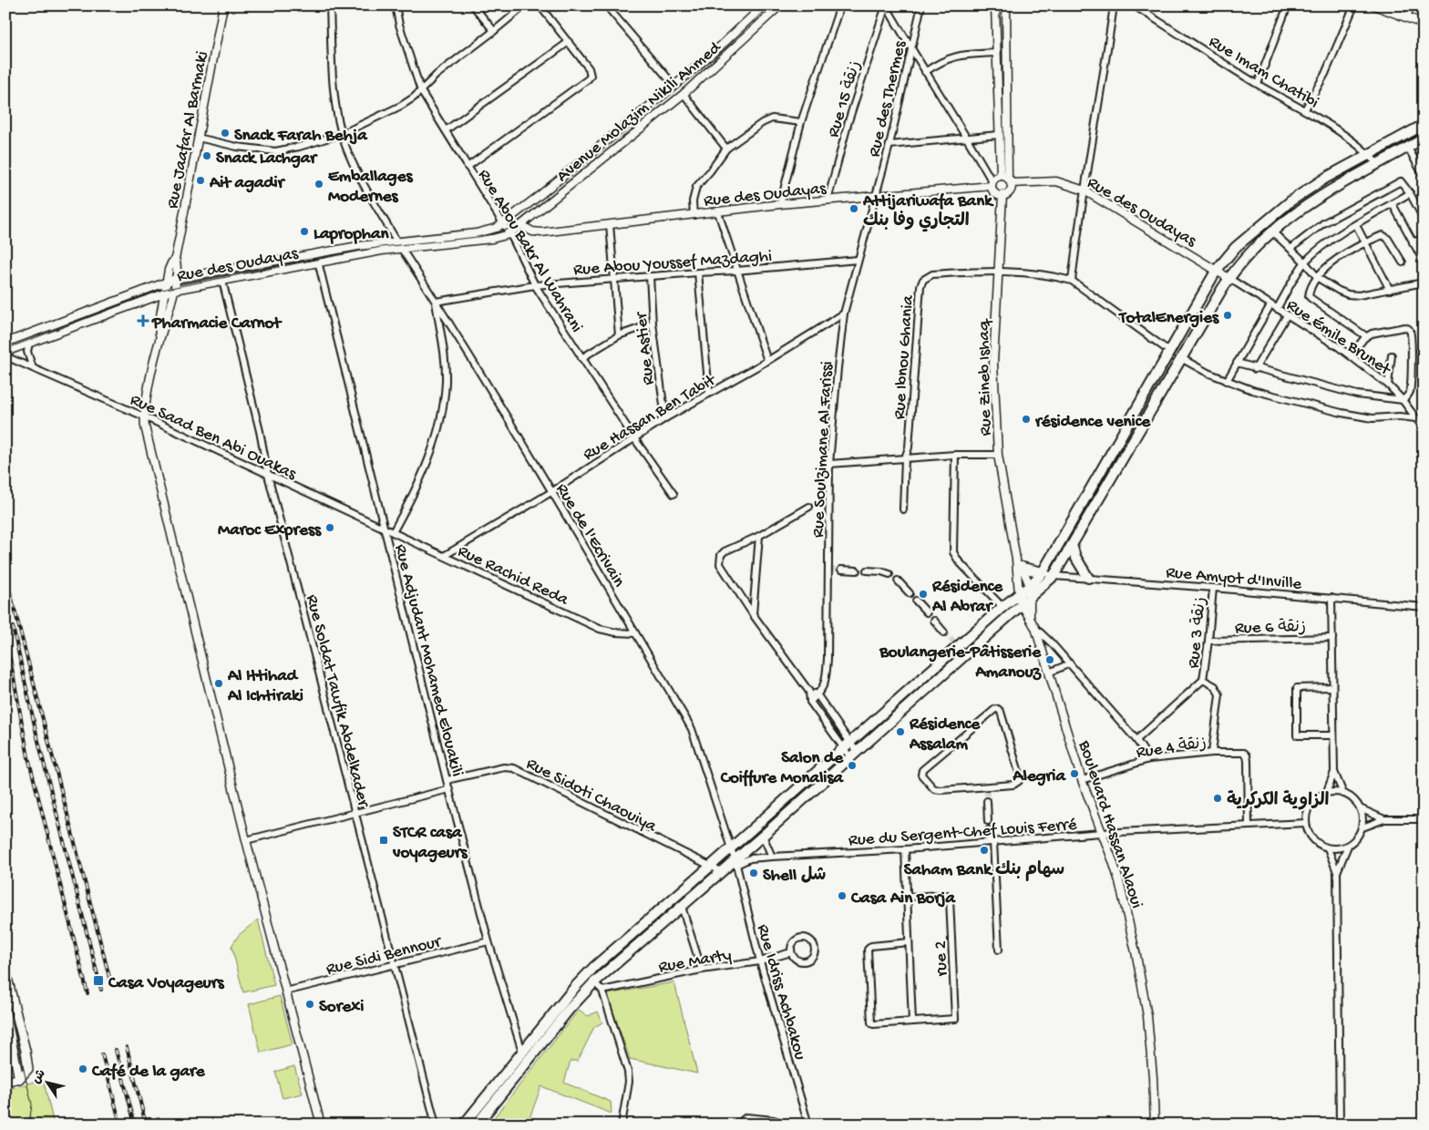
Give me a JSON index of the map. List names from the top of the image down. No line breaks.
{"streets":{"street":["Rue Imam Chatibi","Rue 15 زنقة","Rue des Thermes","Avenue Molazim Nikili Ahmed","Rue Jaafar Al Barmaki","Rue des Oudayas","Rue Abou Bakr Al Wahrani","Rue Abou Youssef Mazdaghi","Rue Émile Brunet","Rue Astier","Rue Ibnou Ghania","Rue Zineb Ishaq","Rue Hassan Ben Tabit","Rue Saad Ben Abi Ouakas","Rue Soulzimane Al Farissi","Rue de l'Ecrivain","Rue Rachid Reda","Rue Amyot d'Inville","Rue 6 زنقة","Rue 3 زنقة","Rue Adjudant Mohamed Elouakili","Rue Soldat Tawfik Abdelkader","Rue 4 زنقة","Rue Sidoti Chaouiya","Boulevard Hassan Alaoui","Rue du Sergent-Chef Louis Ferré","Rue Sidi Bennour","Rue Marty","rue 2","Rue Idriss Achbakou"]},"crossings":[["Rue 15 زنقة","Rue des Oudayas"],["Rue des Thermes","Rue des Oudayas"],["Rue des Thermes","Rue Soulzimane Al Farissi"],["Avenue Molazim Nikili Ahmed","Rue des Oudayas"],["Avenue Molazim Nikili Ahmed","Rue Abou Bakr Al Wahrani"],["Rue Jaafar Al Barmaki","Rue des Oudayas"],["Rue Jaafar Al Barmaki","Rue Saad Ben Abi Ouakas"],["Rue des Oudayas","Rue Abou Bakr Al Wahrani"],["Rue des Oudayas","Rue Émile Brunet"],["Rue des Oudayas","Rue Zineb Ishaq"],["Rue des Oudayas","Rue Soulzimane Al Farissi"],["Rue des Oudayas","Rue de l'Ecrivain"],["Rue des Oudayas","Rue Adjudant Mohamed Elouakili"],["Rue des Oudayas","Rue Soldat Tawfik Abdelkader"],["Rue Abou Bakr Al Wahrani","Rue Abou Youssef Mazdaghi"],["Rue Abou Bakr Al Wahrani","Rue Hassan Ben Tabit"],["Rue Abou Youssef Mazdaghi","Rue Astier"],["Rue Abou Youssef Mazdaghi","Rue Soulzimane Al Farissi"],["Rue Abou Youssef Mazdaghi","Rue de l'Ecrivain"],["Rue Astier","Rue Hassan Ben Tabit"],["Rue Ibnou Ghania","Rue Zineb Ishaq"],["Rue Zineb Ishaq","Boulevard Hassan Alaoui"],["Rue Hassan Ben Tabit","Rue Soulzimane Al Farissi"],["Rue Hassan Ben Tabit","Rue de l'Ecrivain"],["Rue Hassan Ben Tabit","Rue Rachid Reda"],["Rue Saad Ben Abi Ouakas","Rue Rachid Reda"],["Rue Saad Ben Abi Ouakas","Rue Adjudant Mohamed Elouakili"],["Rue Saad Ben Abi Ouakas","Rue Soldat Tawfik Abdelkader"],["Rue de l'Ecrivain","Rue Rachid Reda"],["Rue de l'Ecrivain","Rue Idriss Achbakou"],["Rue Rachid Reda","Rue Adjudant Mohamed Elouakili"],["Rue Amyot d'Inville","Rue 3 زنقة"],["Rue 6 زنقة","Rue 3 زنقة"],["Rue Adjudant Mohamed Elouakili","Rue Sidoti Chaouiya"],["Rue Adjudant Mohamed Elouakili","Rue Sidi Bennour"],["Rue Soldat Tawfik Abdelkader","Rue Sidi Bennour"],["Rue 4 زنقة","Boulevard Hassan Alaoui"],["Rue 4 زنقة","Rue du Sergent-Chef Louis Ferré"],["Boulevard Hassan Alaoui","Rue du Sergent-Chef Louis Ferré"],["Rue du Sergent-Chef Louis Ferré","Rue Idriss Achbakou"],["Rue Marty","Rue Idriss Achbakou"]],"places":{"other":["Snack Farah Behja","Snack Lachgar","Ait agadir","Emballages Modernes","Attijariwafa Bank التجاري وفا بنك","Laprophan","TotalEnergies","résidence venice","Maroc Express","Résidence Al Abrar","Boulangerie-Pâtisserie Amanouz","Al Ittihad Al Ichtiraki","Résidence Assalam","Salon de Coiffure Monalisa","Alegria","الزاوية الكركرية","Saham Bank سهام بنك","Shell شل","Casa Ain Borja","Sorexi","Café de la gare"],"health":["Pharmacie Carnot"],"transit":["STCR casa voyageurs","Casa Voyageurs"]},"north":"top left"}
